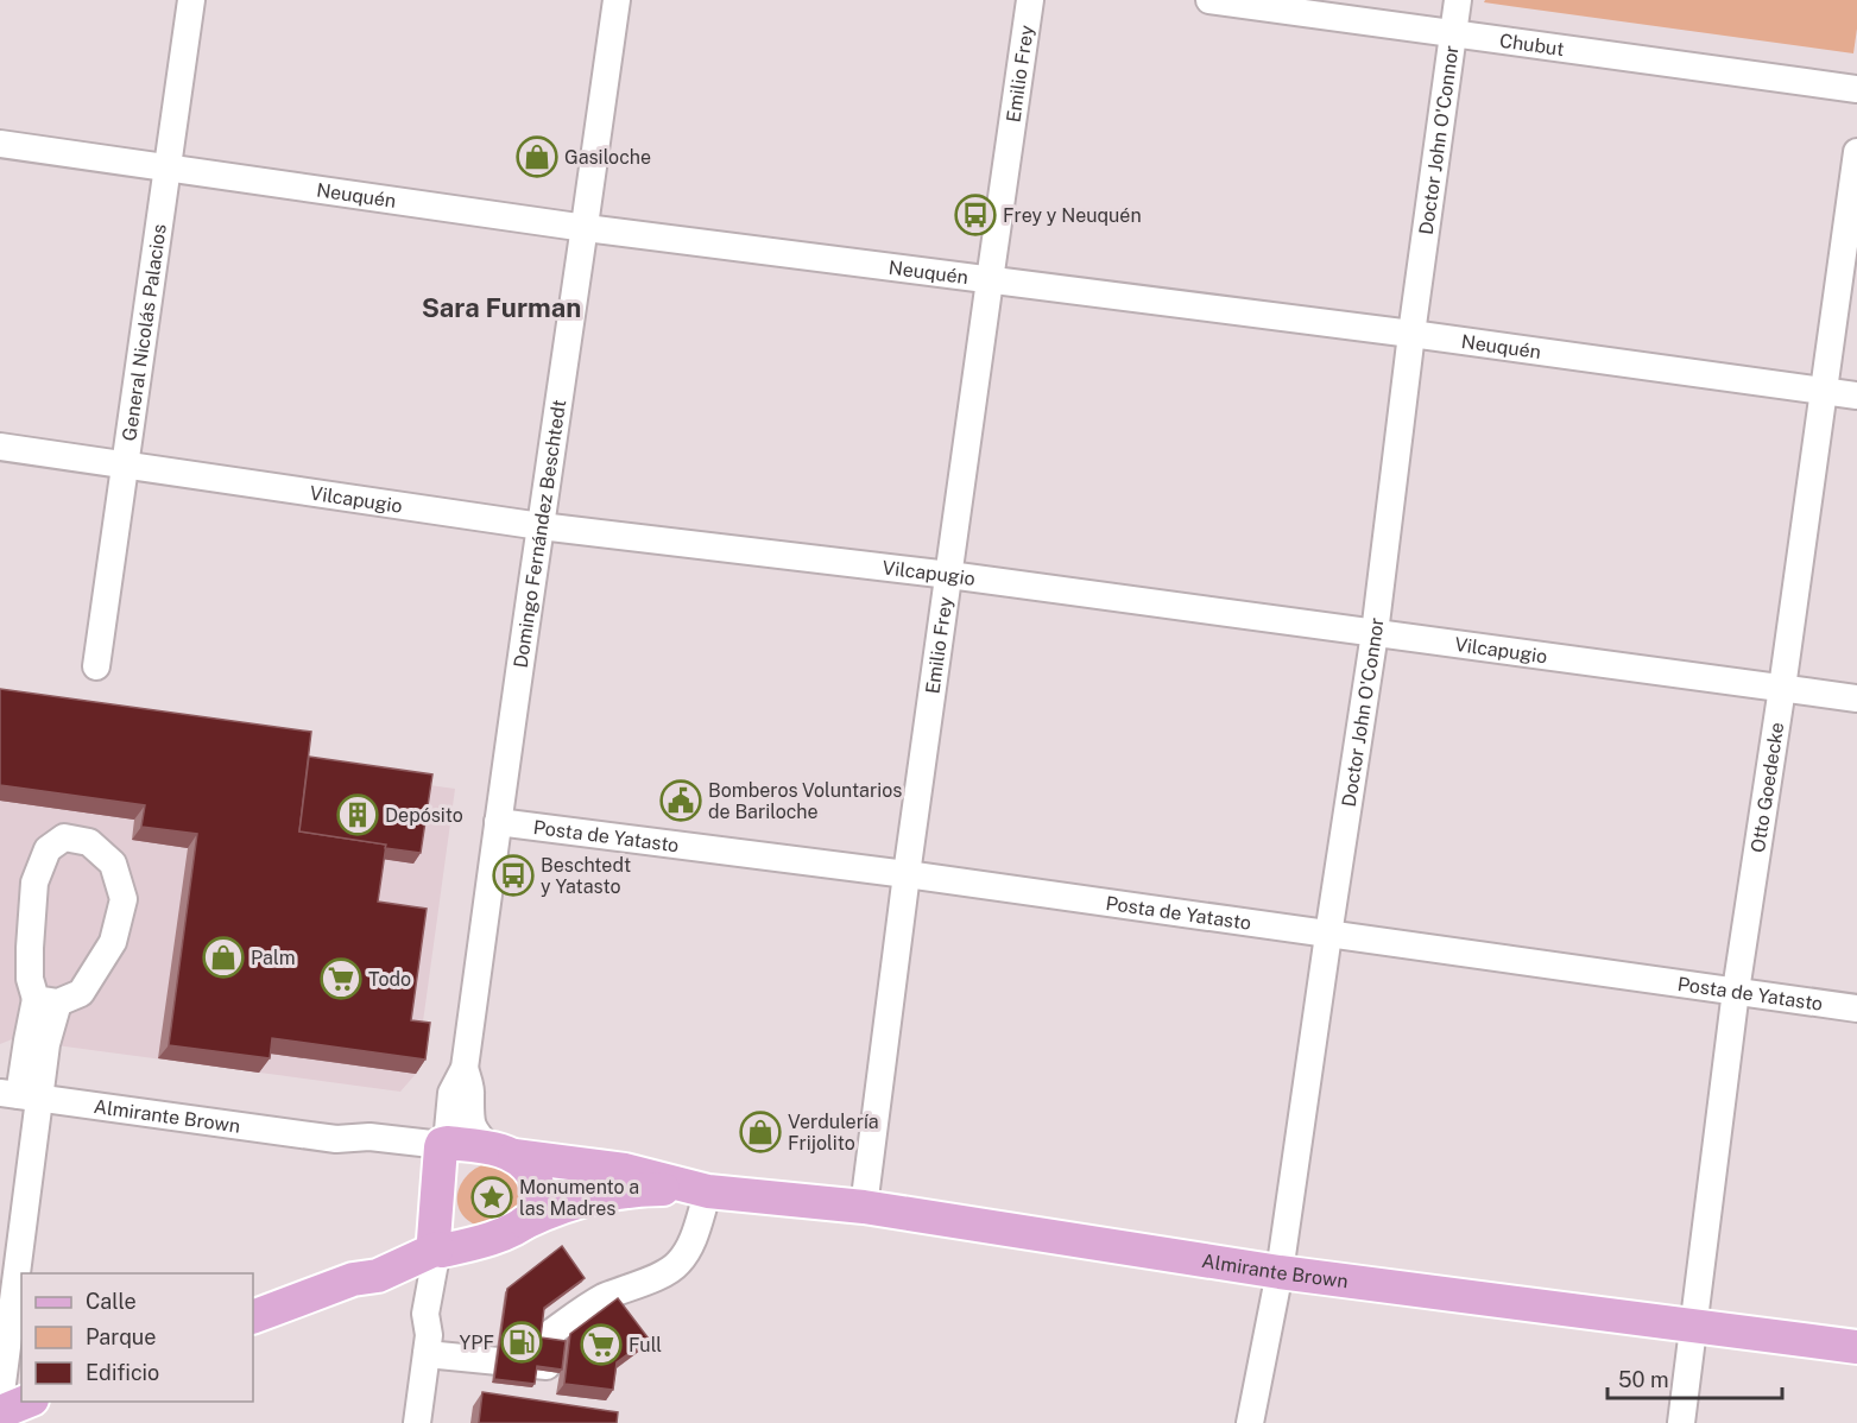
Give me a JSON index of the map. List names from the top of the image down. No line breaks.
{"streets":{"main road":["Almirante Brown"],"street":["Chubut","Emilio Frey","Doctor John O'Connor","Neuquén","General Nicolás Palacios","Vilcapugio","Domingo Fernández Beschtedt","Otto Goedecke","Posta de Yatasto"]},"crossings":[["Chubut","Doctor John O'Connor"],["Emilio Frey","Neuquén"],["Emilio Frey","Vilcapugio"],["Emilio Frey","Posta de Yatasto"],["Emilio Frey","Almirante Brown"],["Doctor John O'Connor","Neuquén"],["Doctor John O'Connor","Vilcapugio"],["Doctor John O'Connor","Posta de Yatasto"],["Doctor John O'Connor","Almirante Brown"],["Neuquén","General Nicolás Palacios"],["Neuquén","Domingo Fernández Beschtedt"],["Neuquén","Otto Goedecke"],["General Nicolás Palacios","Vilcapugio"],["Vilcapugio","Domingo Fernández Beschtedt"],["Vilcapugio","Otto Goedecke"],["Domingo Fernández Beschtedt","Posta de Yatasto"],["Domingo Fernández Beschtedt","Almirante Brown"],["Otto Goedecke","Posta de Yatasto"],["Otto Goedecke","Almirante Brown"]],"districts":["Sara Furman"],"places":{"shop":["Gasiloche","Palm","Verdulería Frijolito"],"bus stop":["Frey y Neuquén","Beschtedt y Yatasto"],"public building":["Bomberos Voluntarios de Bariloche"],"building":["Depósito"],"supermarket":["Todo","Full"],"place":["Monumento a las Madres"],"fuel station":["YPF"]},"legend":["Calle","Parque","Edificio"],"scale_bar":"50 m"}
